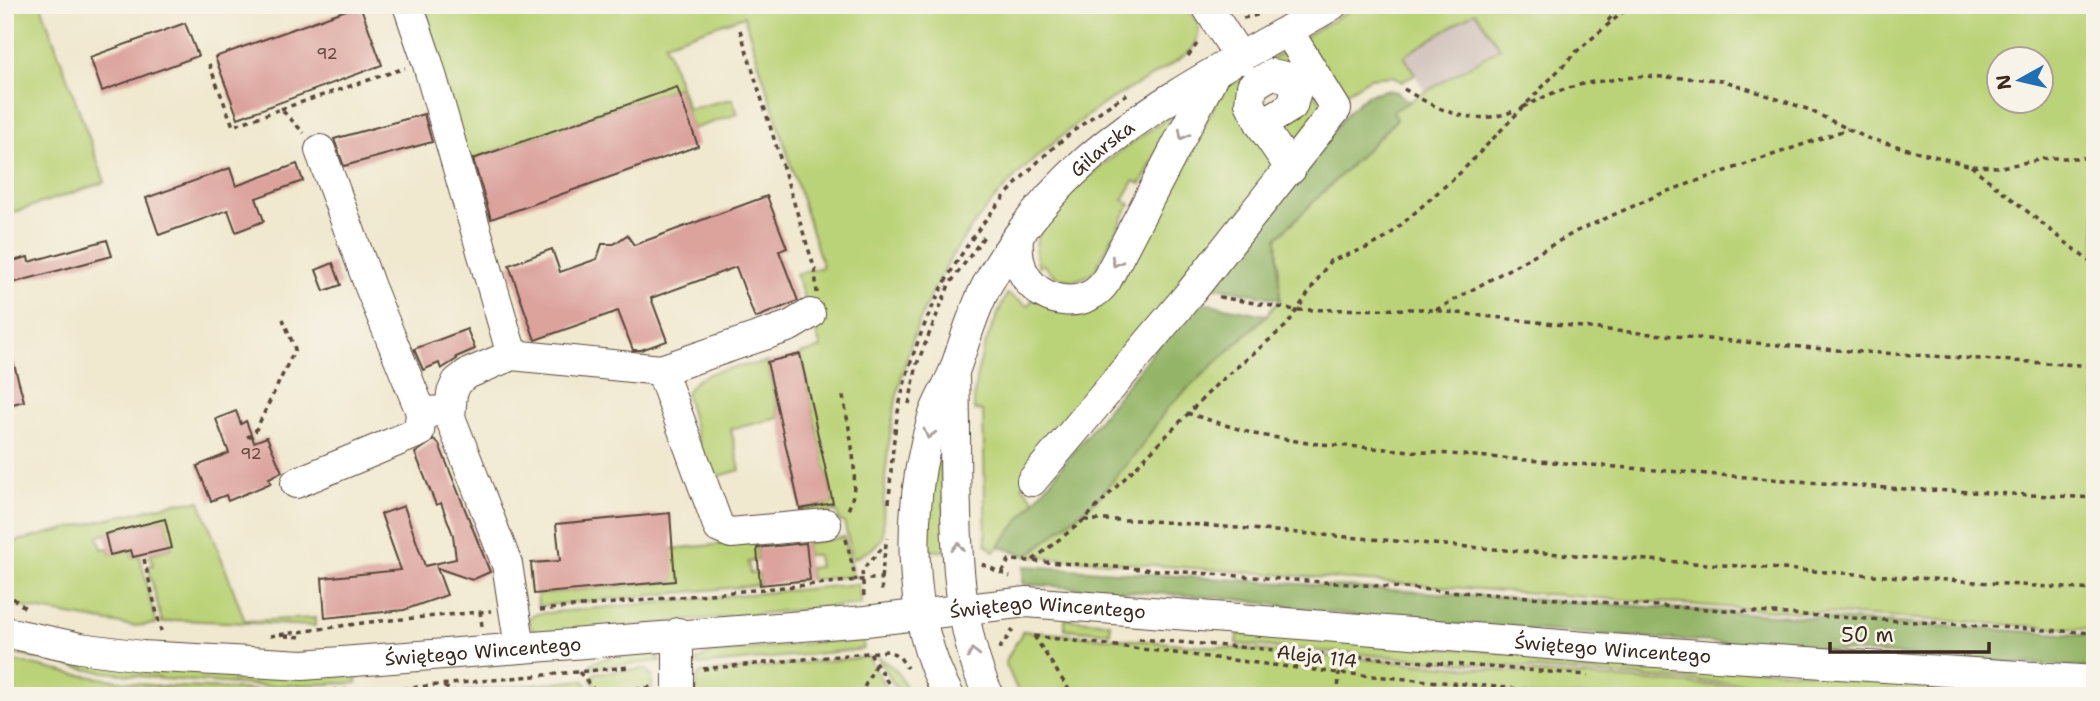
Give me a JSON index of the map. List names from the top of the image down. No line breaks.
{"streets":{"street":["Gilarska","Świętego Wincentego"],"path":["Aleja 114"]},"crossings":[["Gilarska","Świętego Wincentego"]],"house_numbers":["92","92"],"scale_bar":"50 m","north":"left"}
